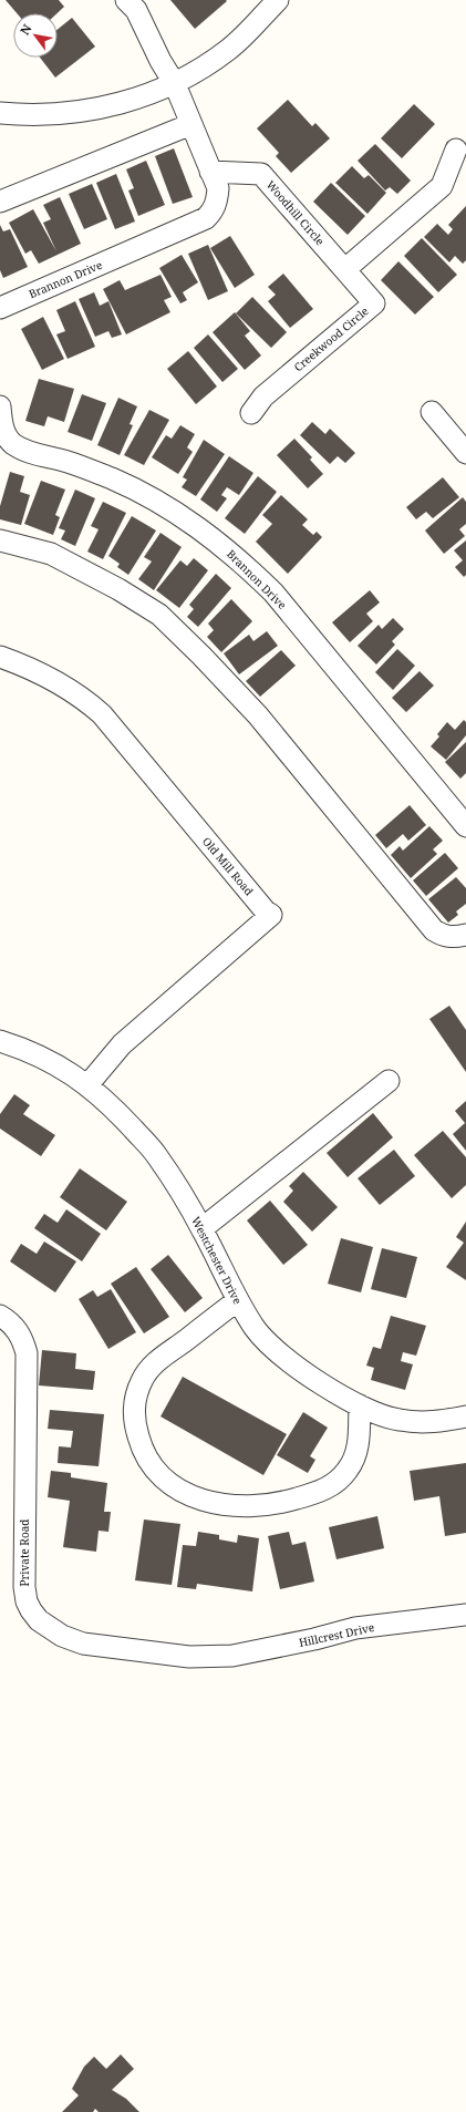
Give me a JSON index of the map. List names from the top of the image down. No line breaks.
{"streets":{"street":["Woodhill Circle","Brannon Drive","Creekwood Circle","Old Mill Road","Westchester Drive","Private Road","Hillcrest Drive"]},"crossings":[["Woodhill Circle","Brannon Drive"],["Woodhill Circle","Creekwood Circle"],["Old Mill Road","Westchester Drive"],["Private Road","Hillcrest Drive"]],"north":"top left"}
